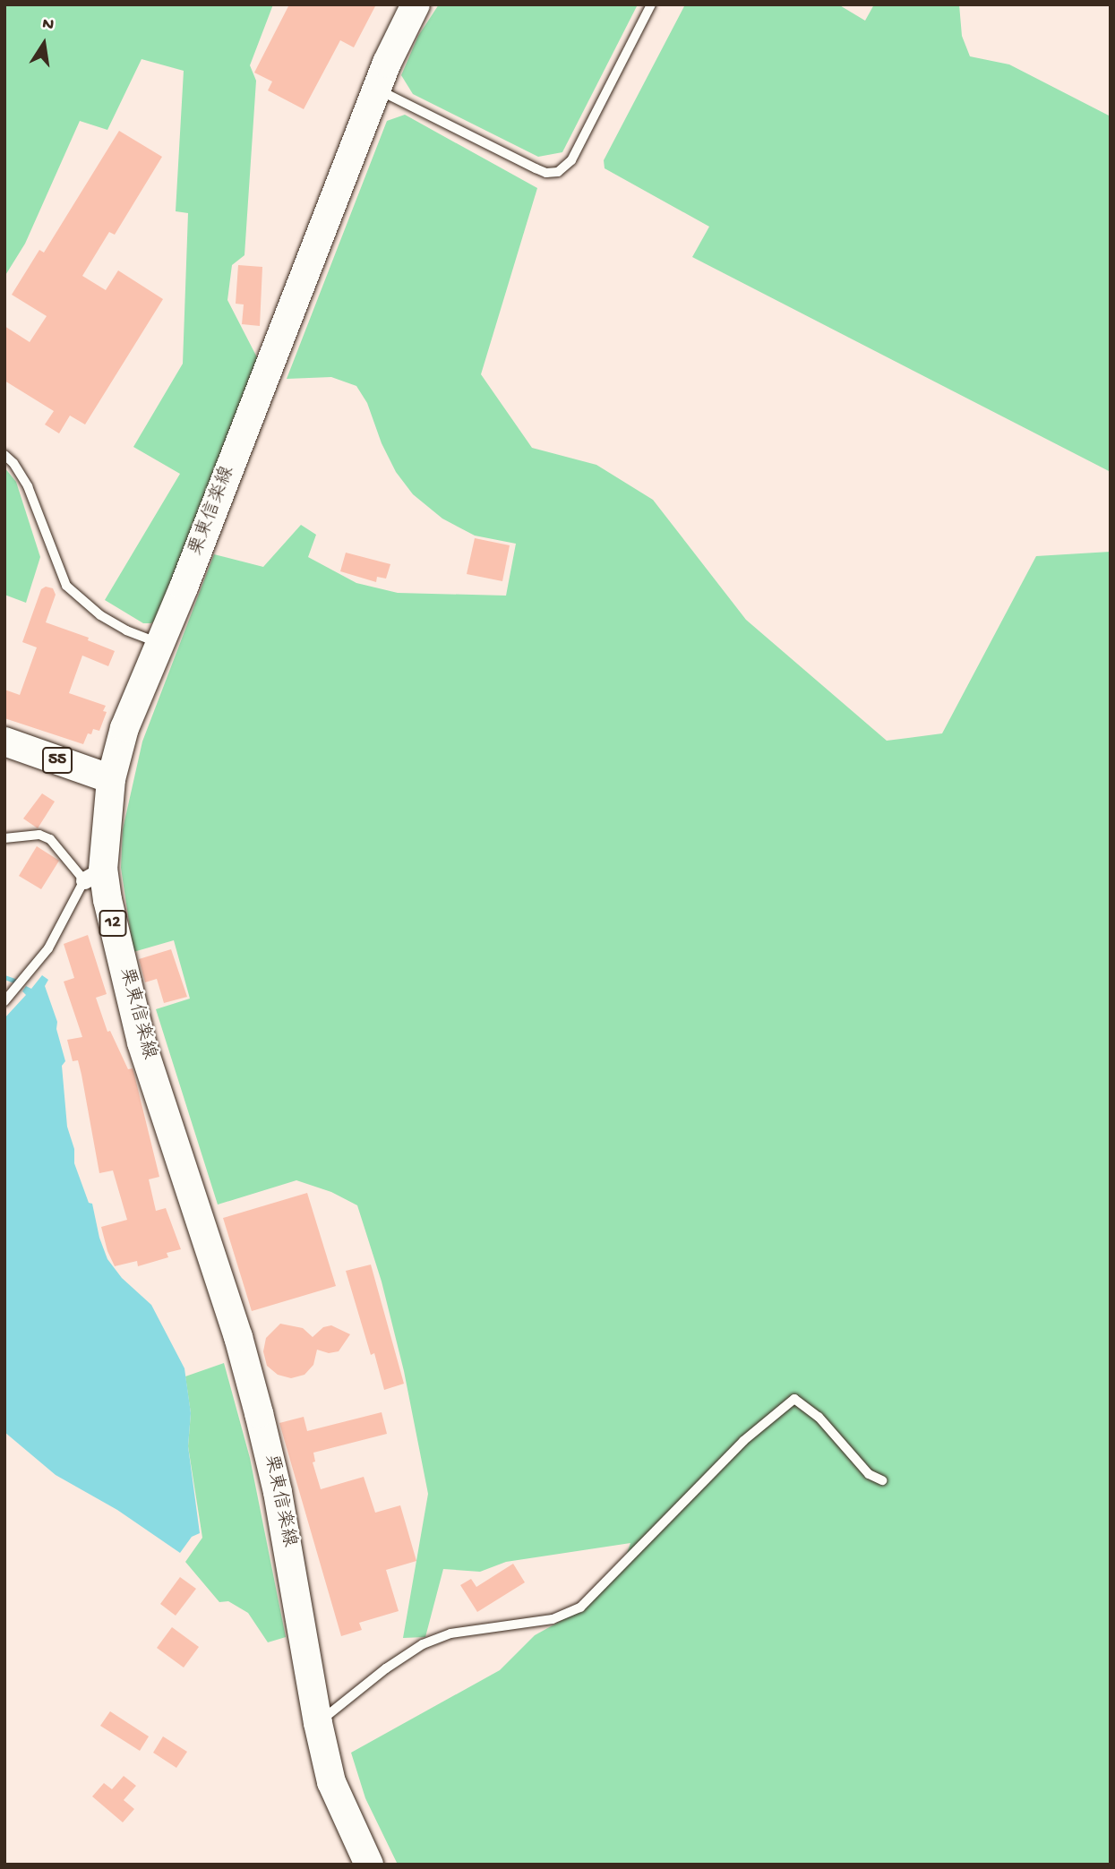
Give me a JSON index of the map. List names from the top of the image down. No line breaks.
{"streets":{"main road":["栗東信楽線","55","12"]},"crossings":[["栗東信楽線","55"]],"north":"top"}
